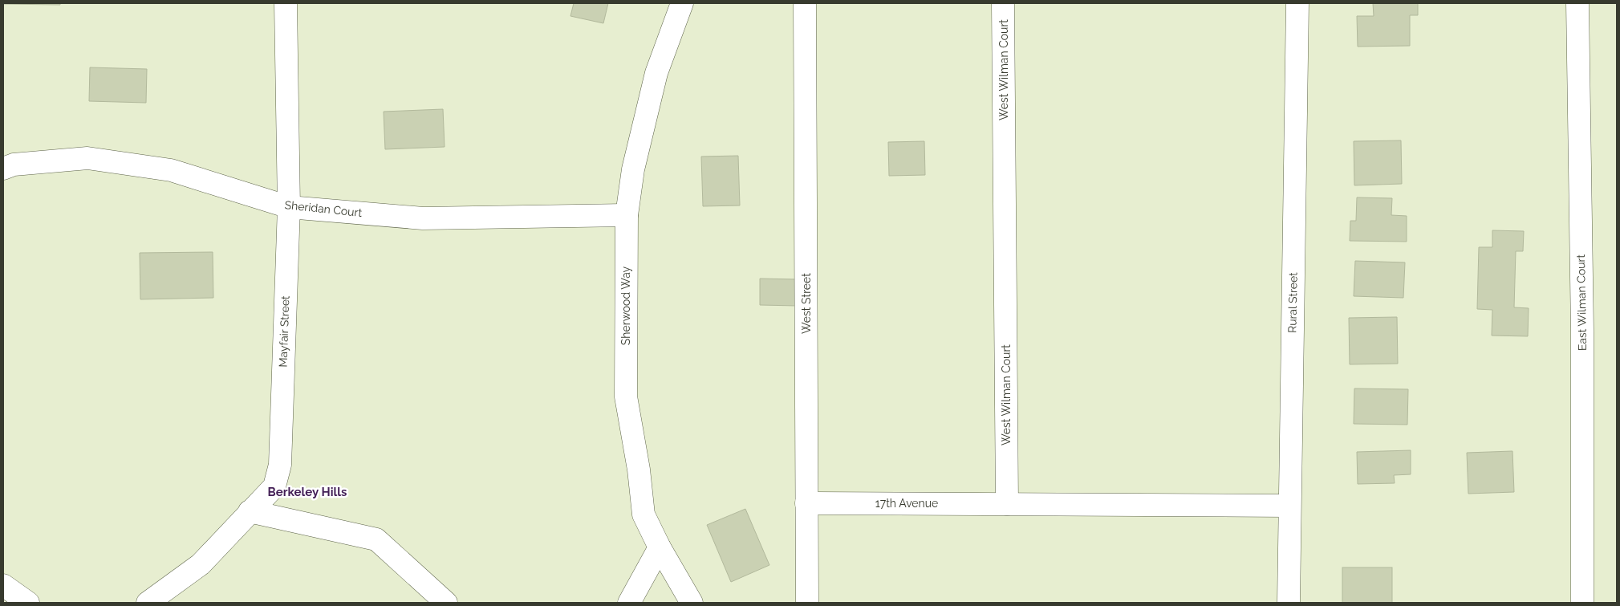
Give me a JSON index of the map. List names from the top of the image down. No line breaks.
{"streets":{"street":["West Wilman Court","Sheridan Court","Rural Street","East Wilman Court","West Street","Sherwood Way","Mayfair Street","17th Avenue"]},"crossings":[["West Wilman Court","17th Avenue"],["Sheridan Court","Sherwood Way"],["Sheridan Court","Mayfair Street"],["West Street","17th Avenue"]],"districts":["Berkeley Hills"]}
